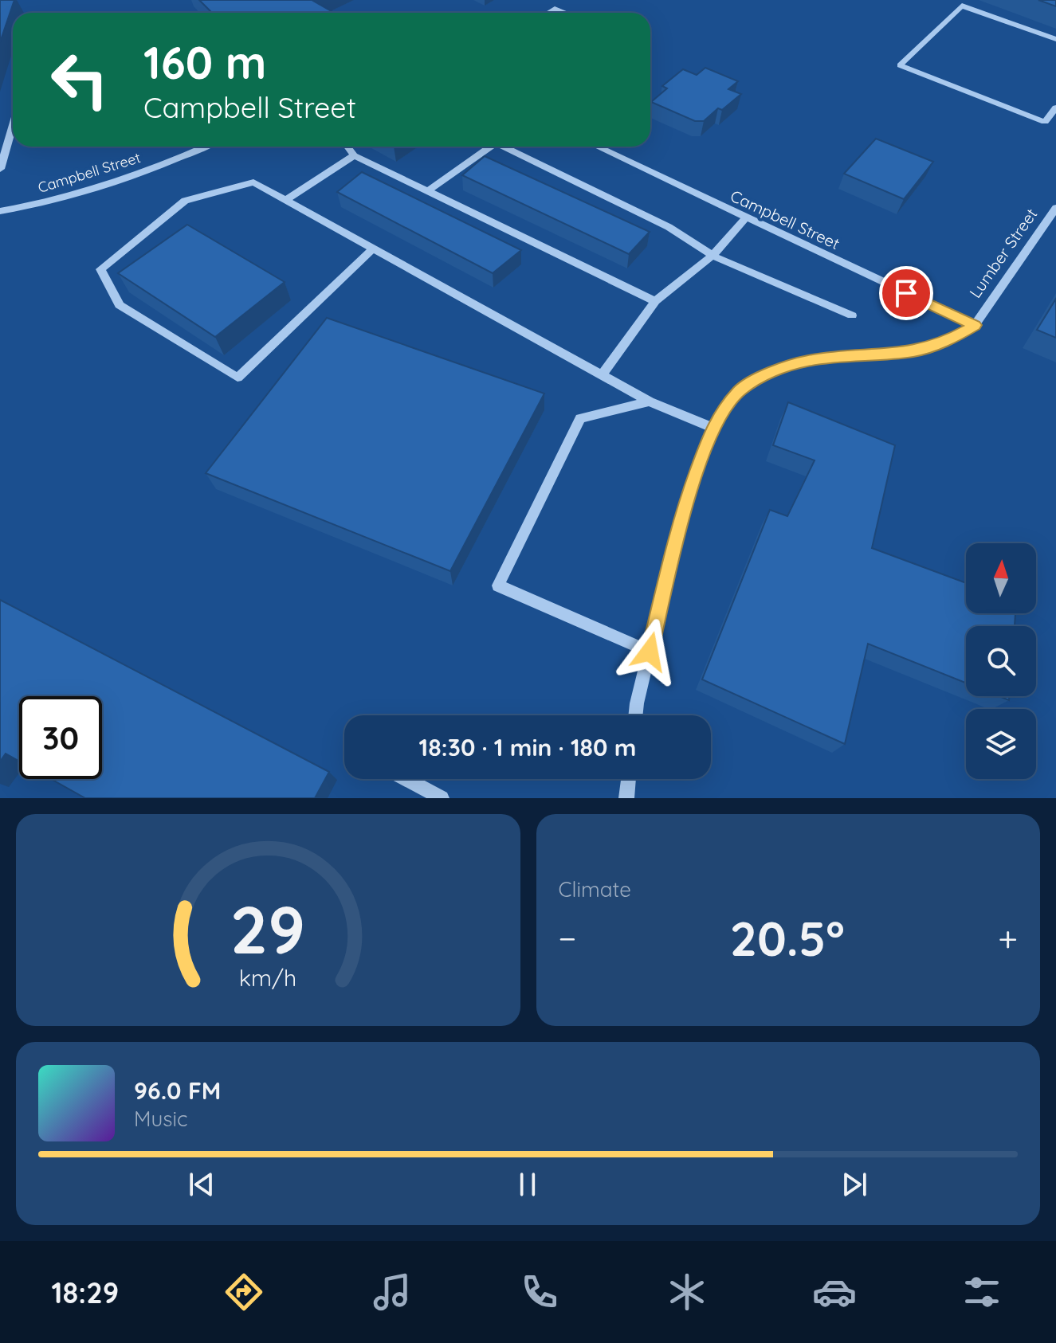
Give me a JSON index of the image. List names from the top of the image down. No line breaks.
{"streets":{"street":["Campbell Street","Lumber Street"]},"crossings":[["Campbell Street","Lumber Street"]],"north":"top","page":{"turn":["160 m","Campbell Street"],"limit":"30","trip":"18:30 · 1 min · 180 m","tile":"Climate","heat":["−","20.5°","+"],"song":["96.0 FM","Music"],"tabs":"18:29","gauge":["29","km/h"]}}
